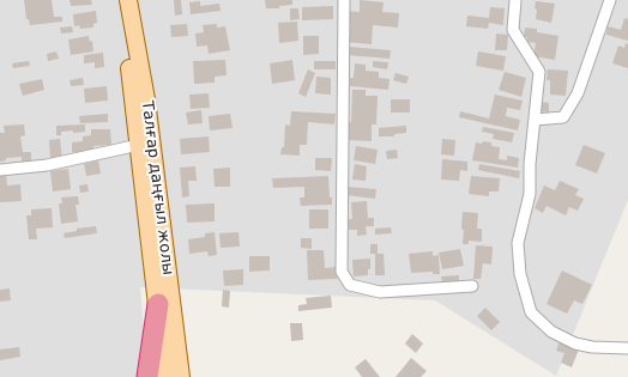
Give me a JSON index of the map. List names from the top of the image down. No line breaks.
{"streets":{"main road":["Талғар даңғыл жолы"]}}
